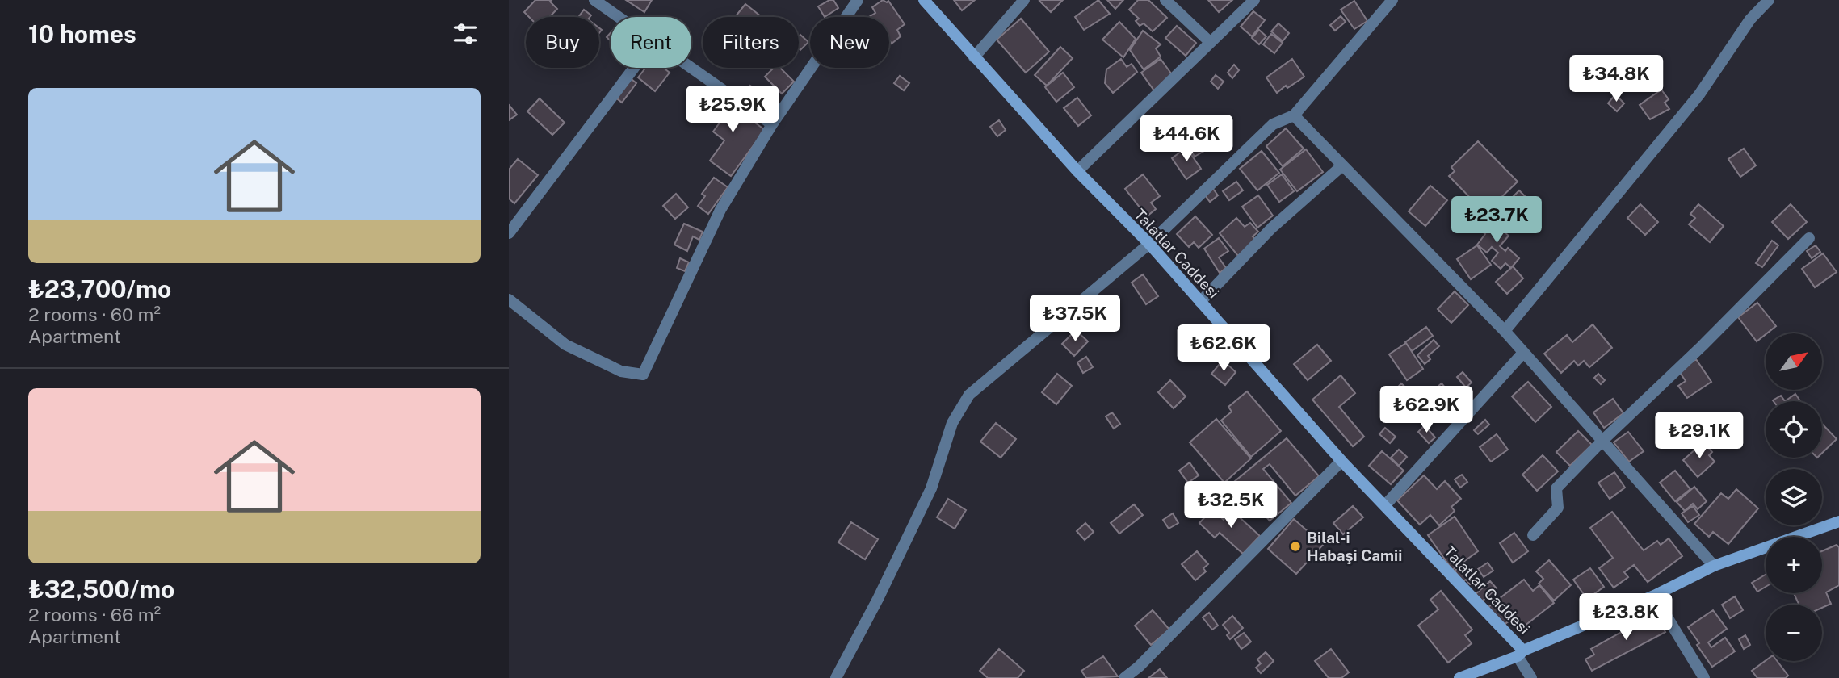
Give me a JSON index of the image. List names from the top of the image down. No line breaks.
{"streets":{"street":["Talatlar Caddesi"]},"places":["Bilal-i Habaşi Camii"],"north":"top right","page":{"heading":"10 homes","chip":["Buy","Rent","Filters","New"],"price":["₺34.8K","₺25.9K","₺44.6K","₺23.7K","₺37.5K","₺62.6K","₺62.9K","₺29.1K","₺32.5K","₺23.8K"],"list":[{"name":"₺23,700/mo","note":"2 rooms · 60 m² · Apartment"},{"name":"₺32,500/mo","note":"2 rooms · 66 m² · Apartment"}],"map_buttons":["+","−"]}}
